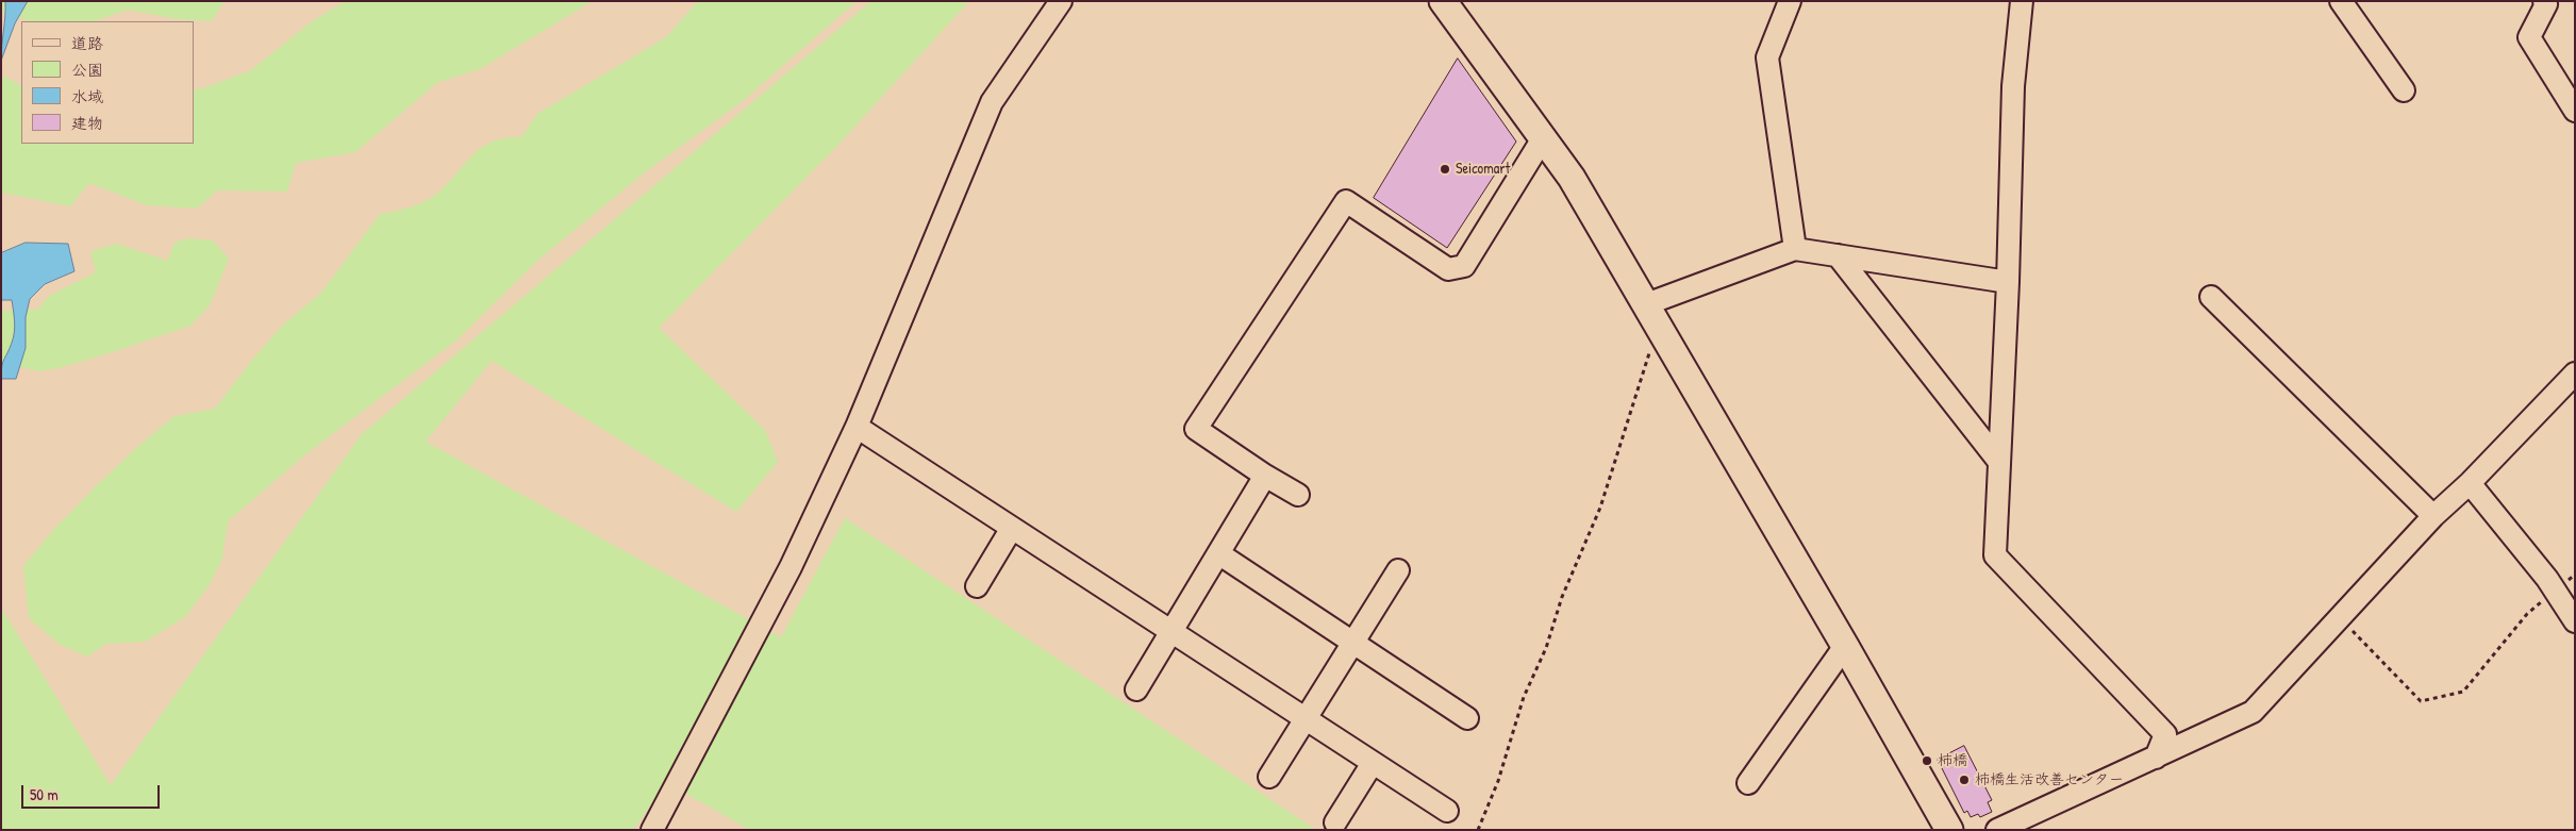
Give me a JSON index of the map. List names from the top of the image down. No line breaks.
{"places":["Seicomart","柿橋","柿橋生活改善センター"],"legend":["道路","公園","水域","建物"],"scale_bar":"50 m"}
